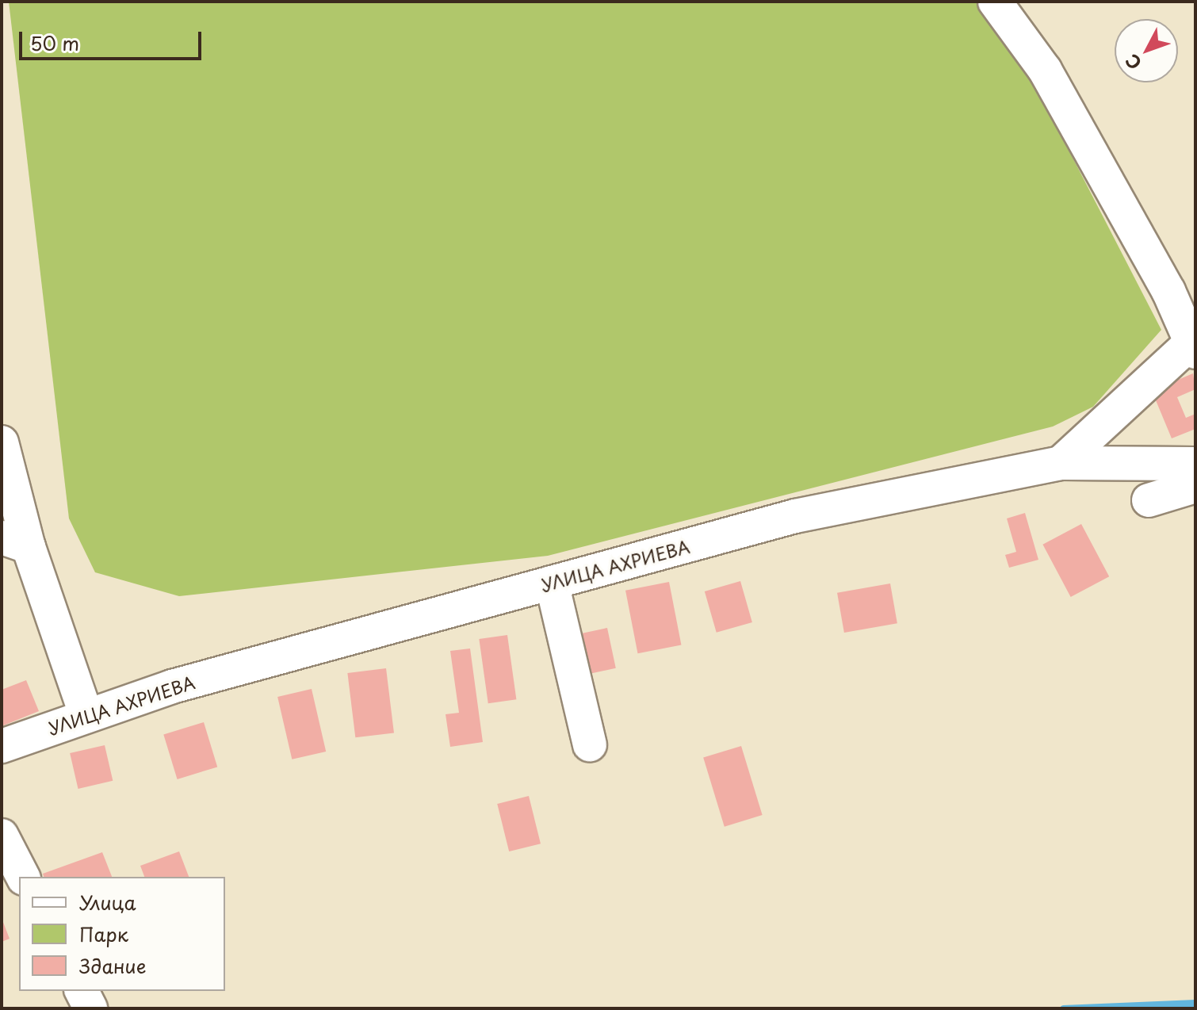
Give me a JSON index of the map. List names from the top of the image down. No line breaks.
{"streets":{"street":["УЛИЦА АХРИЕВА"]},"legend":["Улица","Парк","Здание"],"scale_bar":"50 m","north":"bottom left"}
